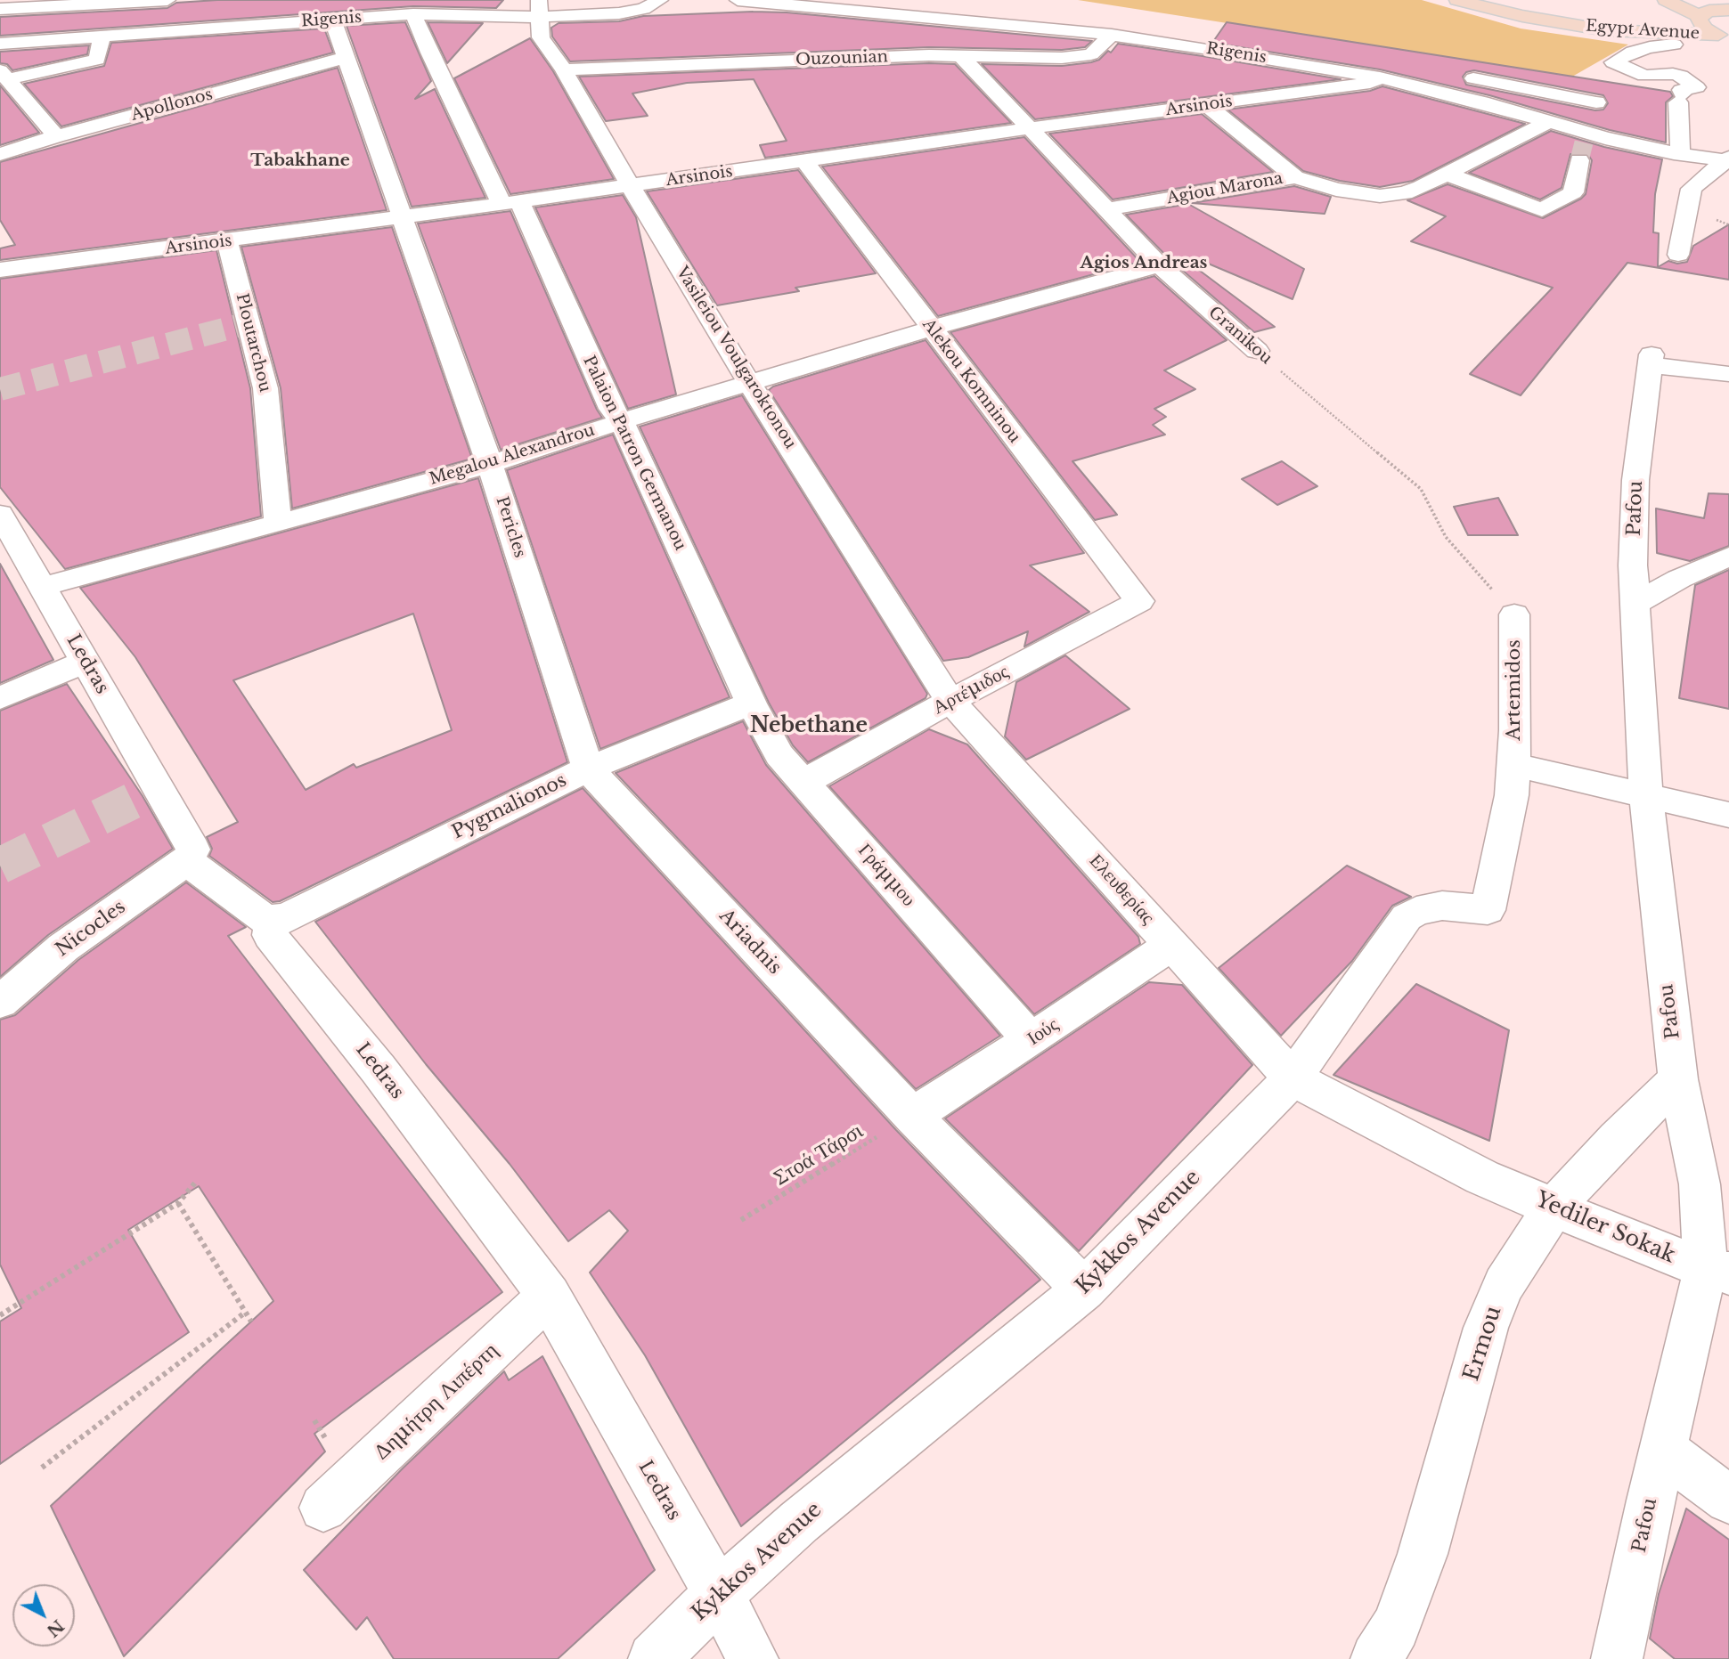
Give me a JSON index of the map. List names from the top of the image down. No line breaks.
{"streets":{"main road":["Egypt Avenue"],"street":["Rigenis","Ouzounian","Apollonos","Arsinois","Agiou Marona","Granikou","Ploutarchou","Vasileiou Voulgaroktonou","Alekou Komninou","Palaion Patron Germanou","Megalou Alexandrou","Pafou","Pericles","Ledras","Αρτέμιδος","Artemidos","Pygmalionos","Γράμμου","Ελευθερίας","Nicocles","Ariadnis","Ιούς","Yediler Sokak","Kykkos Avenue","Ermou","Δημήτρη Λιπέρτη"],"path":["Στοά Τάρσι"]},"crossings":[["Rigenis","Ouzounian"],["Rigenis","Arsinois"],["Rigenis","Agiou Marona"],["Rigenis","Vasileiou Voulgaroktonou"],["Rigenis","Palaion Patron Germanou"],["Rigenis","Pericles"],["Ouzounian","Granikou"],["Ouzounian","Vasileiou Voulgaroktonou"],["Apollonos","Pericles"],["Arsinois","Granikou"],["Arsinois","Ploutarchou"],["Arsinois","Vasileiou Voulgaroktonou"],["Arsinois","Alekou Komninou"],["Arsinois","Palaion Patron Germanou"],["Arsinois","Pericles"],["Agiou Marona","Granikou"],["Granikou","Megalou Alexandrou"],["Granikou","Artemidos"],["Ploutarchou","Megalou Alexandrou"],["Vasileiou Voulgaroktonou","Megalou Alexandrou"],["Vasileiou Voulgaroktonou","Αρτέμιδος"],["Vasileiou Voulgaroktonou","Ελευθερίας"],["Alekou Komninou","Megalou Alexandrou"],["Alekou Komninou","Αρτέμιδος"],["Palaion Patron Germanou","Megalou Alexandrou"],["Palaion Patron Germanou","Pygmalionos"],["Palaion Patron Germanou","Γράμμου"],["Megalou Alexandrou","Pericles"],["Megalou Alexandrou","Ledras"],["Pafou","Yediler Sokak"],["Pafou","Ermou"],["Pericles","Pygmalionos"],["Pericles","Ariadnis"],["Ledras","Pygmalionos"],["Ledras","Nicocles"],["Ledras","Kykkos Avenue"],["Ledras","Δημήτρη Λιπέρτη"],["Αρτέμιδος","Γράμμου"],["Αρτέμιδος","Ελευθερίας"],["Artemidos","Kykkos Avenue"],["Pygmalionos","Γράμμου"],["Pygmalionos","Ariadnis"],["Γράμμου","Ιούς"],["Ελευθερίας","Ιούς"],["Ελευθερίας","Yediler Sokak"],["Ελευθερίας","Kykkos Avenue"],["Ariadnis","Ιούς"],["Ariadnis","Στοά Τάρσι"],["Ariadnis","Kykkos Avenue"],["Ιούς","Στοά Τάρσι"],["Yediler Sokak","Kykkos Avenue"],["Yediler Sokak","Ermou"]],"districts":["Tabakhane","Agios Andreas","Nebethane"],"north":"bottom right"}
